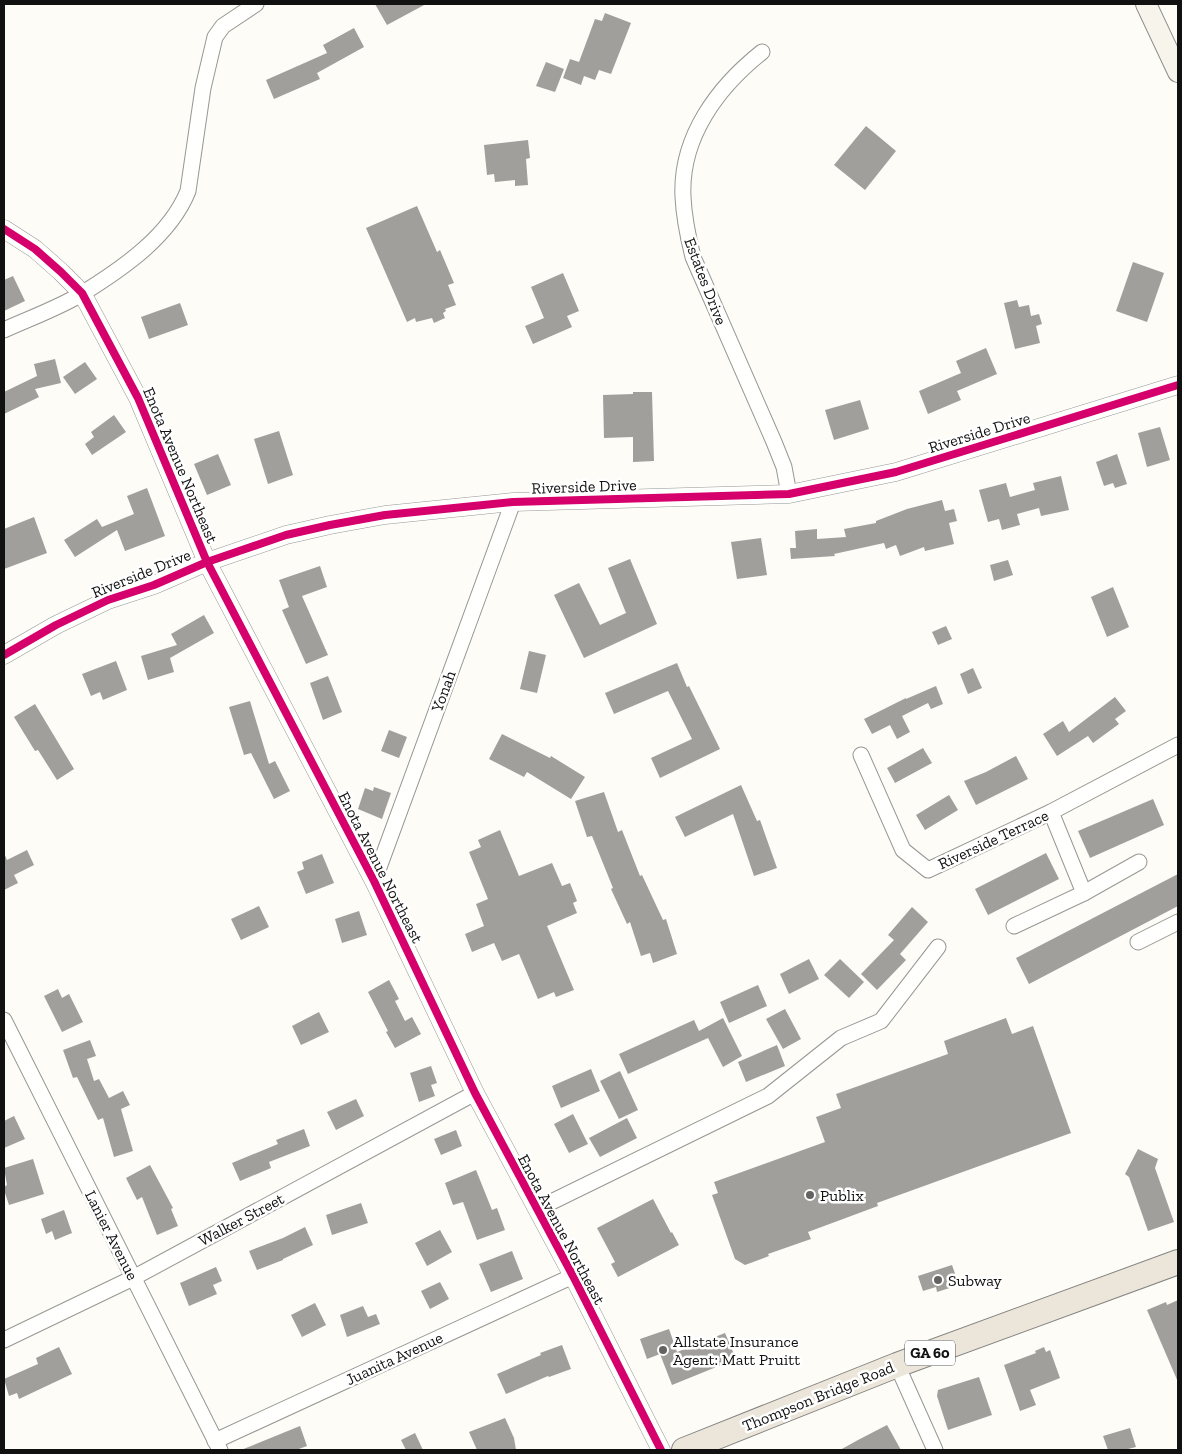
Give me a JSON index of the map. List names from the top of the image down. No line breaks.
{"streets":{"highway":["GA 60","Thompson Bridge Road"],"street":["Estates Drive","Riverside Drive","Enota Avenue Northeast","Yonah","Riverside Terrace","Walker Street","Lanier Avenue","Juanita Avenue"]},"crossings":[["Estates Drive","Riverside Drive"],["Riverside Drive","Enota Avenue Northeast"],["Riverside Drive","Yonah"],["Enota Avenue Northeast","Yonah"],["Enota Avenue Northeast","Walker Street"],["Enota Avenue Northeast","Juanita Avenue"],["Walker Street","Lanier Avenue"],["Lanier Avenue","Juanita Avenue"]],"places":["Publix","Subway","Allstate Insurance Agent: Matt Pruitt"]}
